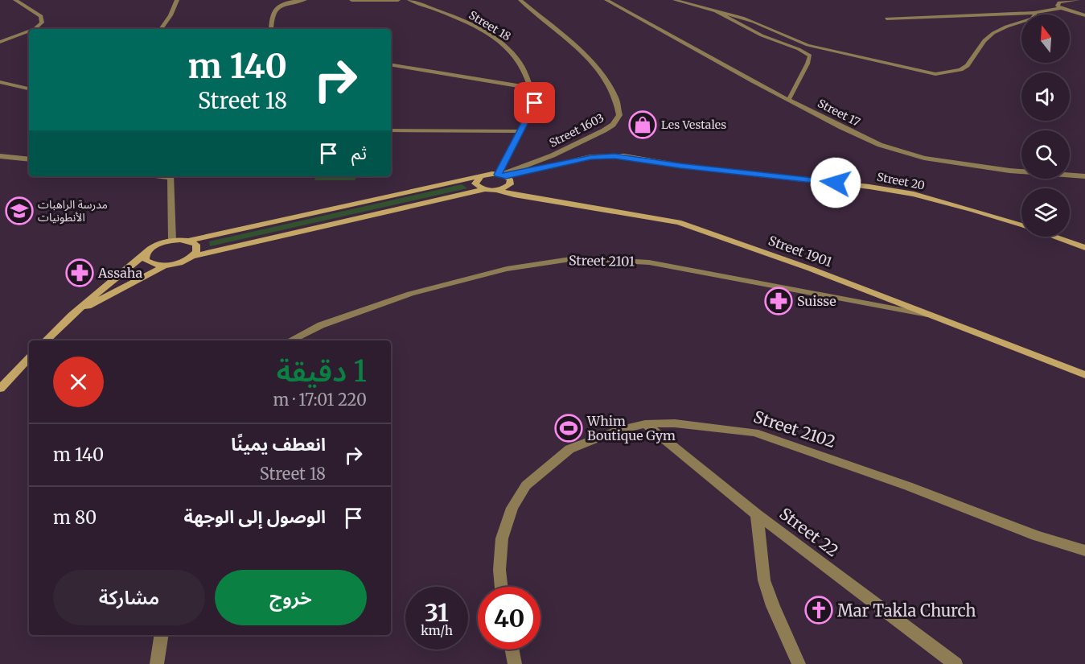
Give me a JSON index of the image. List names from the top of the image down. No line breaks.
{"streets":{"street":["Street 18","Street 17","Street 1603","Street 20","Street 1901","Street 2101","Street 2102","Street 22"]},"crossings":[["Street 18","Street 1603"],["Street 18","Street 20"],["Street 1603","Street 20"],["Street 1901","Street 2101"],["Street 2102","Street 22"]],"places":{"shop":["Les Vestales"],"school or university":["مدرسة الراهبات الأنطونيات"],"pharmacy":["Assaha","Suisse"],"sports":["Whim Boutique Gym"],"church":["Mar Takla Church"]},"north":"top","page":{"turn":["140 m","Street 18"],"then":"ثم","heading":["1 دقيقة","220 m · 17:01"],"list":[{"name":"انعطف يمينًا","note":"Street 18","value":"140 m"},{"name":"الوصول إلى الوجهة","value":"80 m"}],"buttons":["خروج","مشاركة"],"speed":"31 km/h","limit":"40"}}
